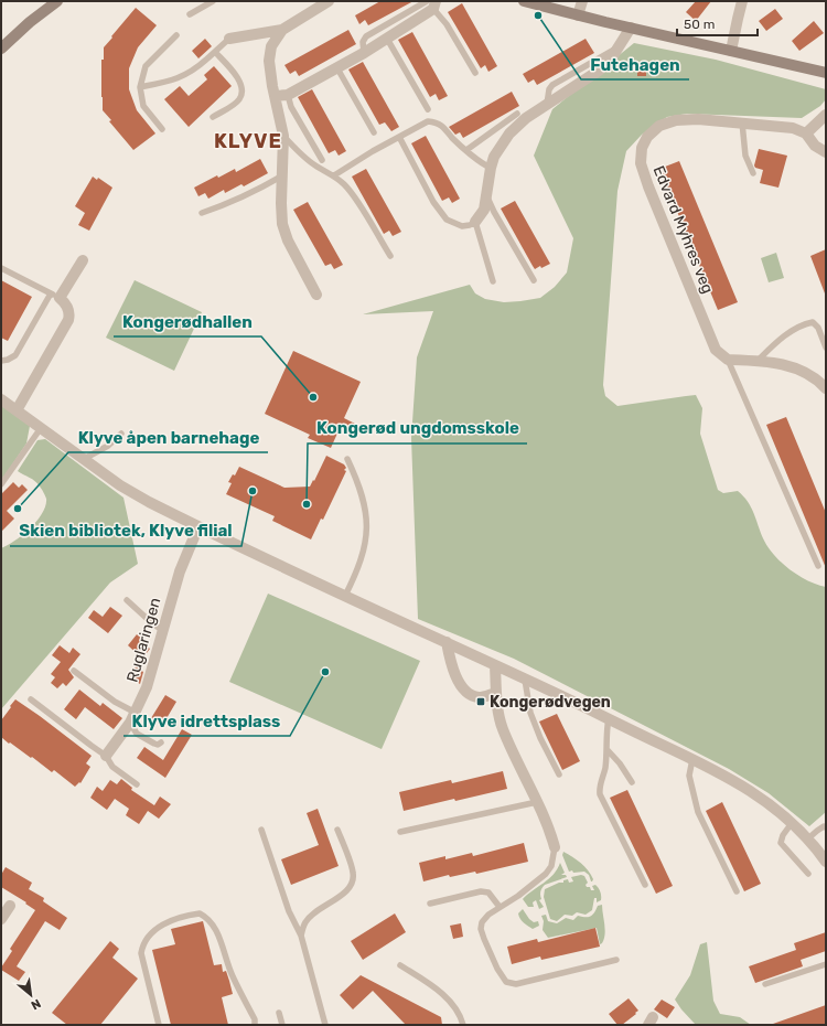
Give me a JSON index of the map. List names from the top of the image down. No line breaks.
{"streets":{"street":["Edvard Myhres veg","Ruglaringen"]},"districts":["KLYVE"],"places":{"other":["Futehagen","Kongerødhallen","Skien bibliotek, Klyve filial","Kongerød ungdomsskole","Klyve åpen barnehage","Klyve idrettsplass"],"transit":["Kongerødvegen"]},"scale_bar":"50 m","north":"bottom right"}
